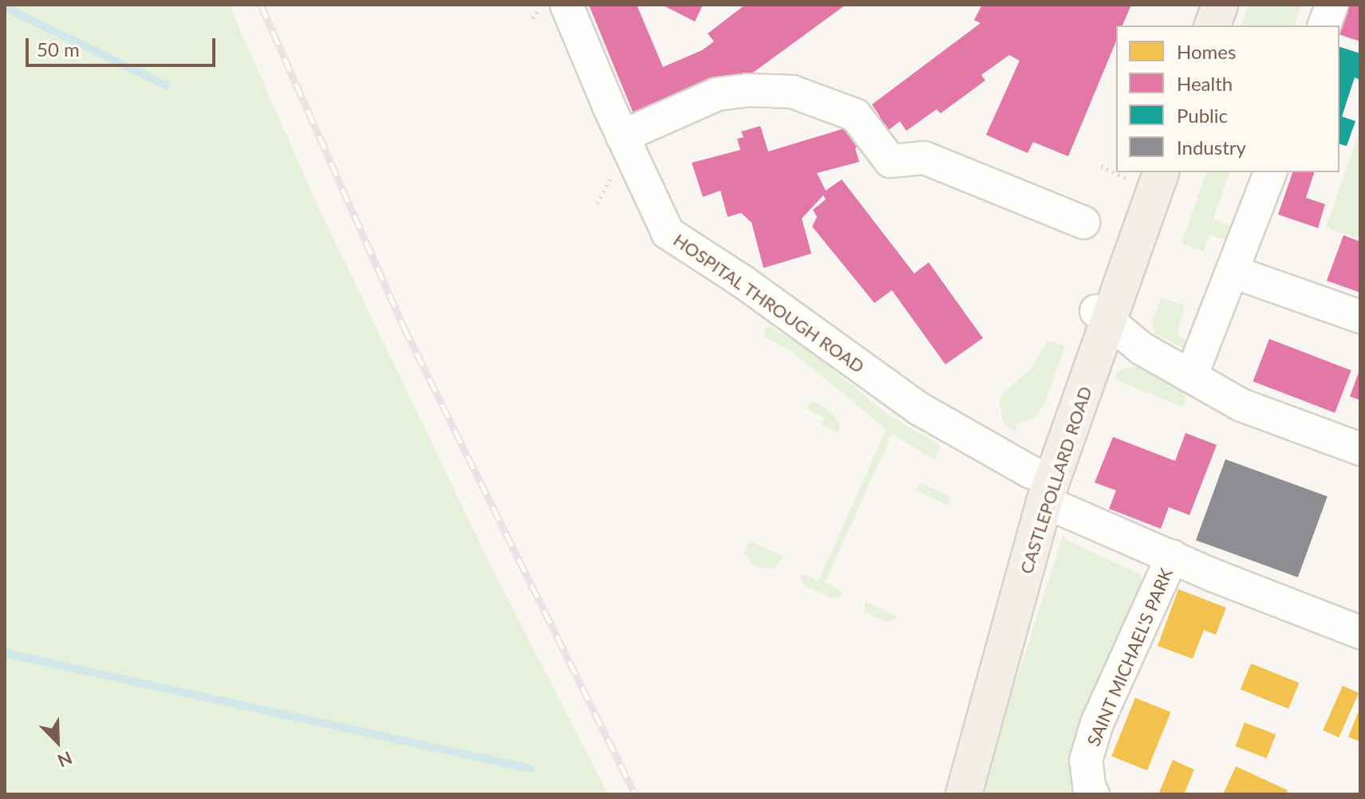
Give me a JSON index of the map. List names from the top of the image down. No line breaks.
{"streets":{"main road":["CASTLEPOLLARD ROAD"],"street":["HOSPITAL THROUGH ROAD","SAINT MICHAEL'S PARK"]},"crossings":[["HOSPITAL THROUGH ROAD","CASTLEPOLLARD ROAD"],["HOSPITAL THROUGH ROAD","SAINT MICHAEL'S PARK"],["CASTLEPOLLARD ROAD","SAINT MICHAEL'S PARK"]],"legend":["Homes","Health","Public","Industry"],"scale_bar":"50 m","north":"bottom right"}
